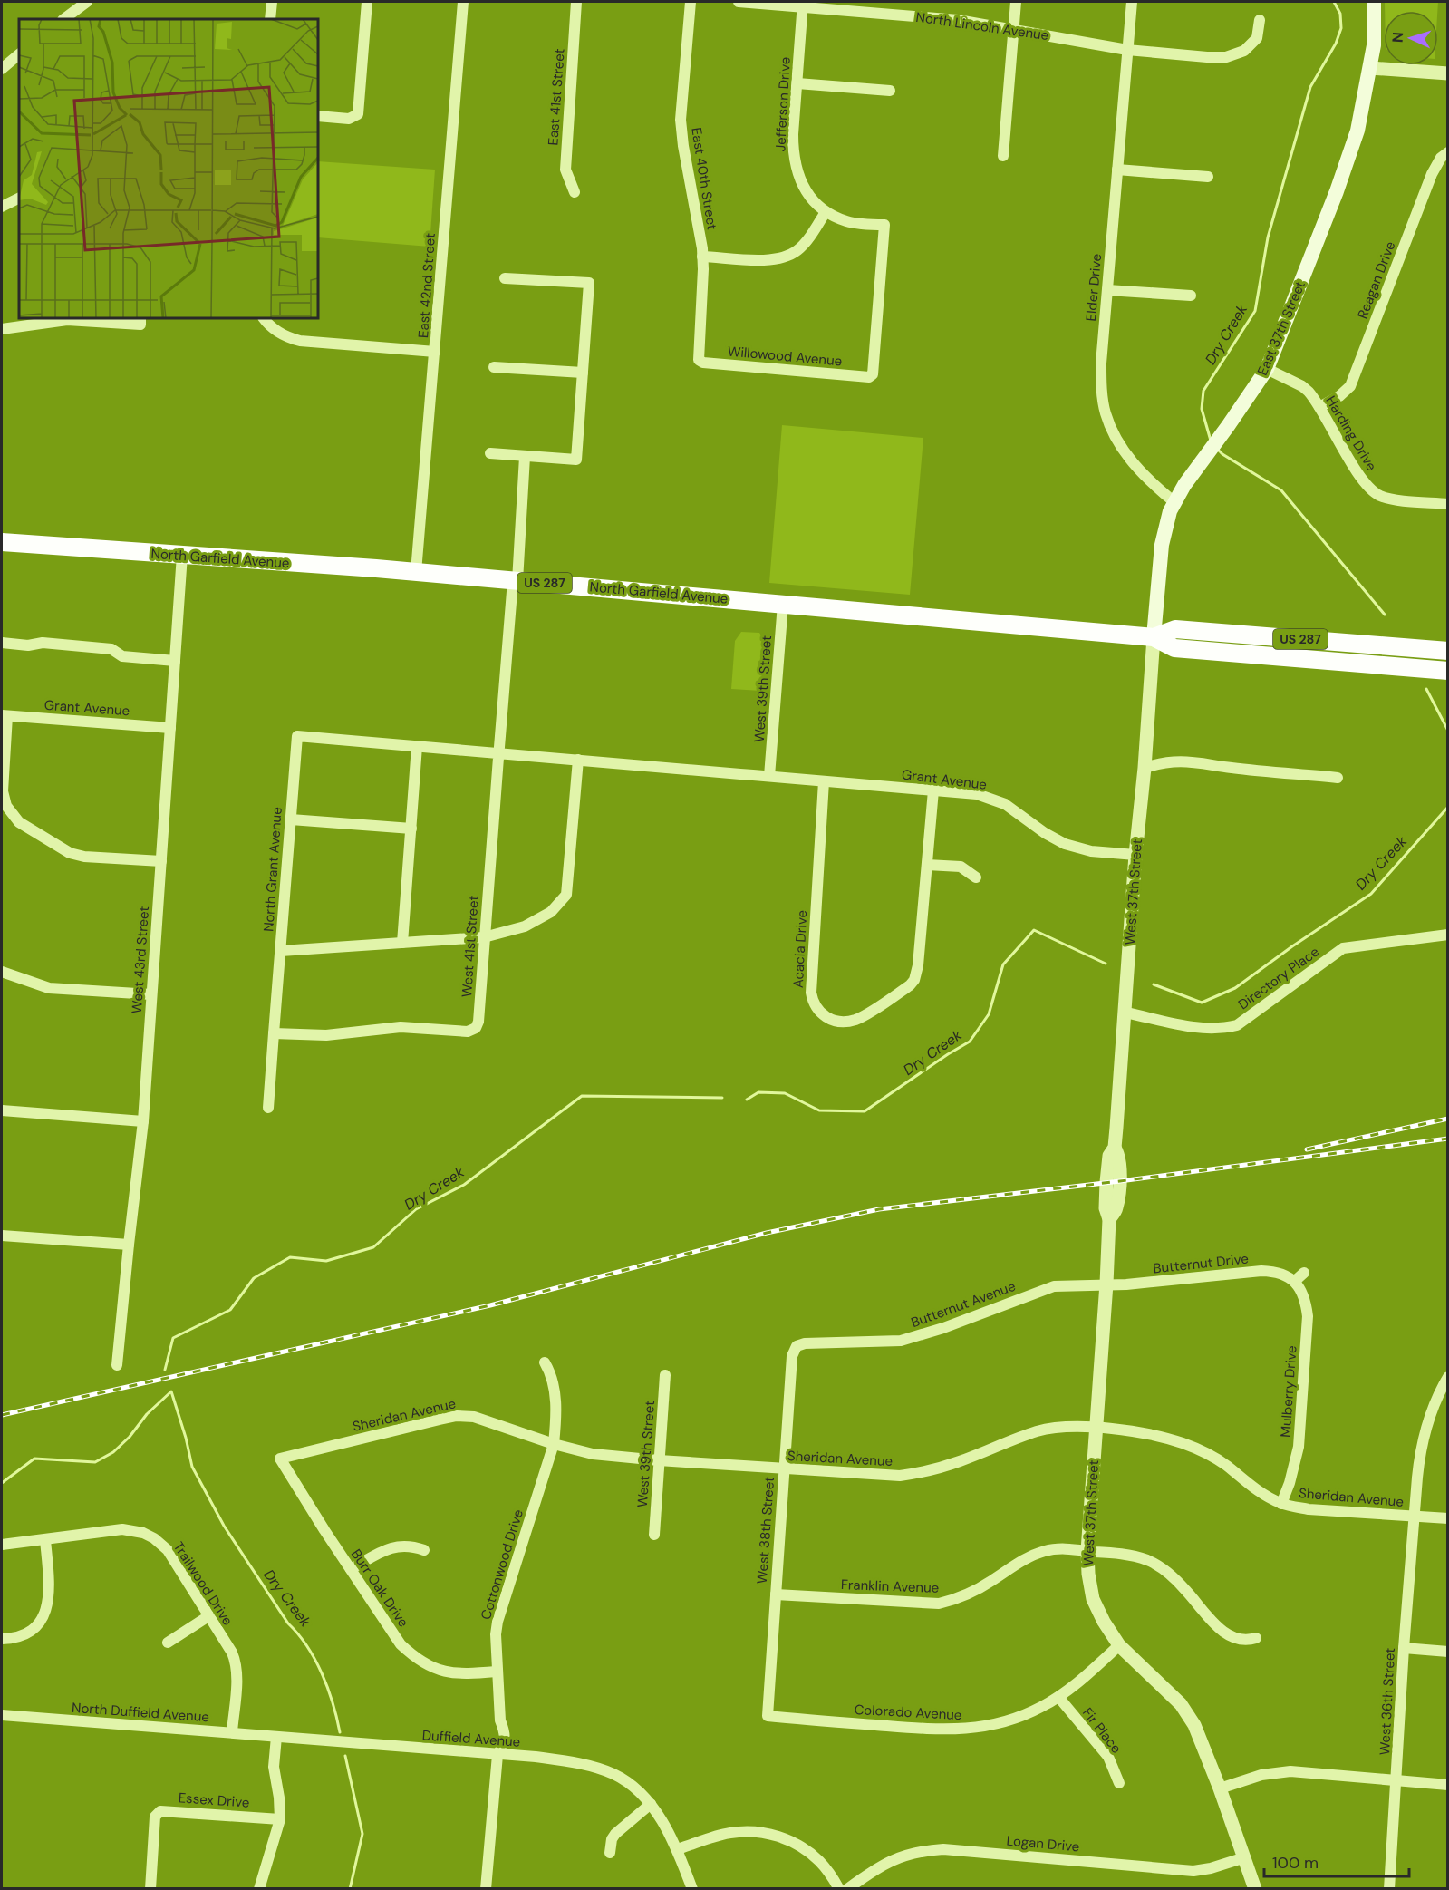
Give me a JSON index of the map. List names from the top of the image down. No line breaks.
{"streets":{"highway":["North Garfield Avenue","US 287"],"main road":["East 37th Street"],"street":["North Lincoln Avenue","East 41st Street","Jefferson Drive","East 40th Street","Reagan Drive","East 42nd Street","Elder Drive","Willowood Avenue","Harding Drive","West 39th Street","Grant Avenue","North Grant Avenue","West 37th Street","West 41st Street","Acacia Drive","West 43rd Street","Directory Place","Butternut Drive","Butternut Avenue","Mulberry Drive","Sheridan Avenue","West 38th Street","Cottonwood Drive","Trailwood Drive","Franklin Avenue","Burr Oak Drive","West 36th Street","North Duffield Avenue","Colorado Avenue","Fir Place","Duffield Avenue","Essex Drive","Logan Drive"]},"crossings":[["North Lincoln Avenue","Jefferson Drive"],["North Lincoln Avenue","Elder Drive"],["Jefferson Drive","Willowood Avenue"],["East 40th Street","Willowood Avenue"],["Reagan Drive","Harding Drive"],["East 42nd Street","North Garfield Avenue"],["Elder Drive","East 37th Street"],["East 37th Street","Harding Drive"],["East 37th Street","North Garfield Avenue"],["East 37th Street","West 37th Street"],["North Garfield Avenue","West 39th Street"],["North Garfield Avenue","West 37th Street"],["North Garfield Avenue","West 41st Street"],["North Garfield Avenue","West 43rd Street"],["West 39th Street","Grant Avenue"],["West 39th Street","North Grant Avenue"],["West 39th Street","Sheridan Avenue"],["Grant Avenue","North Grant Avenue"],["Grant Avenue","West 37th Street"],["Grant Avenue","Acacia Drive"],["Grant Avenue","West 43rd Street"],["North Grant Avenue","West 41st Street"],["West 37th Street","Directory Place"],["West 37th Street","Butternut Drive"],["West 37th Street","Butternut Avenue"],["West 37th Street","Sheridan Avenue"],["West 37th Street","Franklin Avenue"],["West 37th Street","Colorado Avenue"],["West 37th Street","Logan Drive"],["Butternut Drive","Butternut Avenue"],["Butternut Drive","Mulberry Drive"],["Butternut Avenue","West 38th Street"],["Mulberry Drive","Sheridan Avenue"],["Sheridan Avenue","West 38th Street"],["Sheridan Avenue","Cottonwood Drive"],["Sheridan Avenue","Burr Oak Drive"],["Sheridan Avenue","West 36th Street"],["West 38th Street","Franklin Avenue"],["West 38th Street","Colorado Avenue"],["Cottonwood Drive","Burr Oak Drive"],["Cottonwood Drive","Duffield Avenue"],["Trailwood Drive","North Duffield Avenue"],["North Duffield Avenue","Duffield Avenue"],["Colorado Avenue","Fir Place"]],"water":["Dry Creek"],"scale_bar":"100 m","north":"left"}
